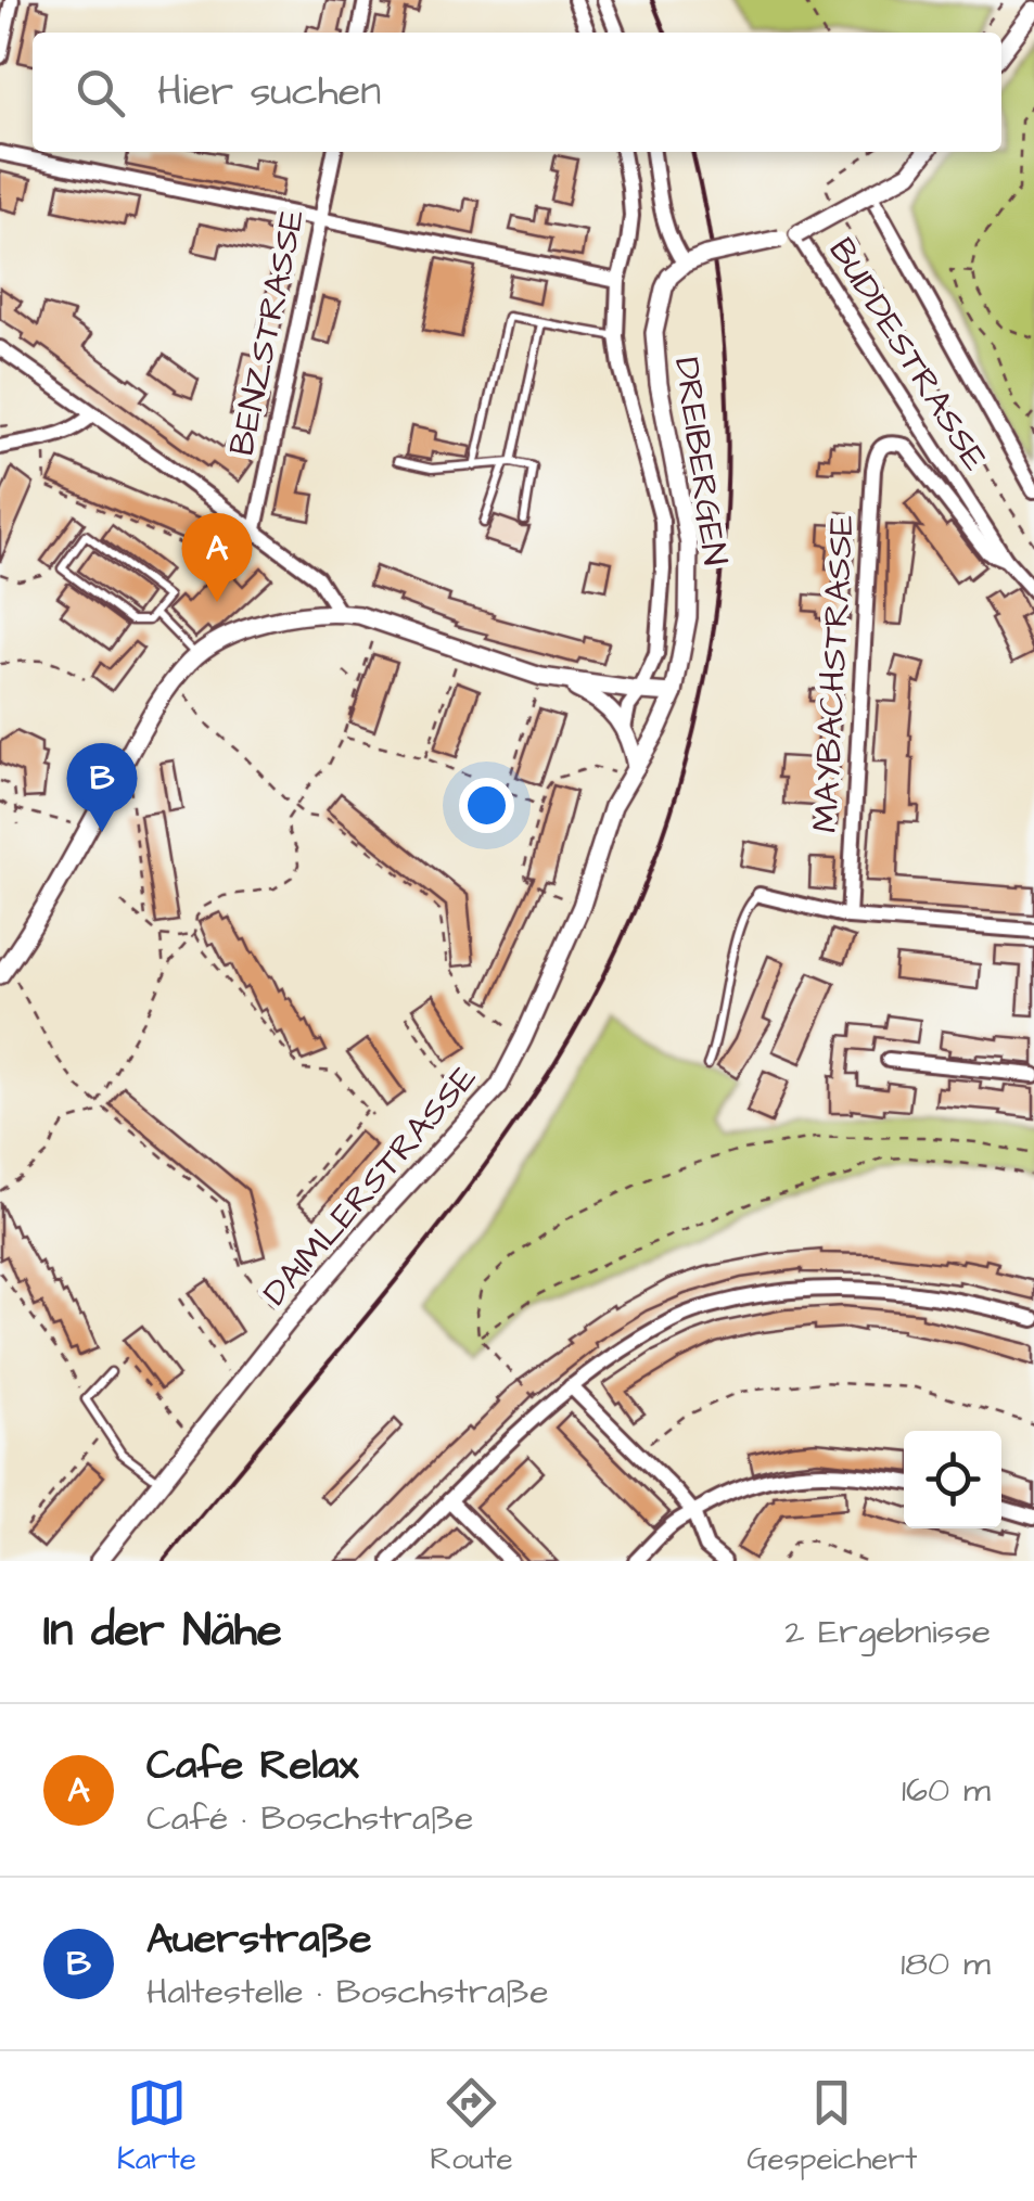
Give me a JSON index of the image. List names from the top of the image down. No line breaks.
{"streets":{"street":["BENZSTRASSE","BUDDESTRASSE","DREIBERGEN","MAYBACHSTRASSE","DAIMLERSTRASSE"]},"crossings":[["BUDDESTRASSE","MAYBACHSTRASSE"],["DREIBERGEN","DAIMLERSTRASSE"]],"page":{"search":"Hier suchen","pins":["A","B"],"heading":["In der Nähe","2 Ergebnisse"],"list":[{"mark":"A","name":"Cafe Relax","note":"Café · Boschstraße","value":"160 m"},{"mark":"B","name":"Auerstraße","note":"Haltestelle · Boschstraße","value":"180 m"}],"nav":["Karte","Route","Gespeichert"]}}
